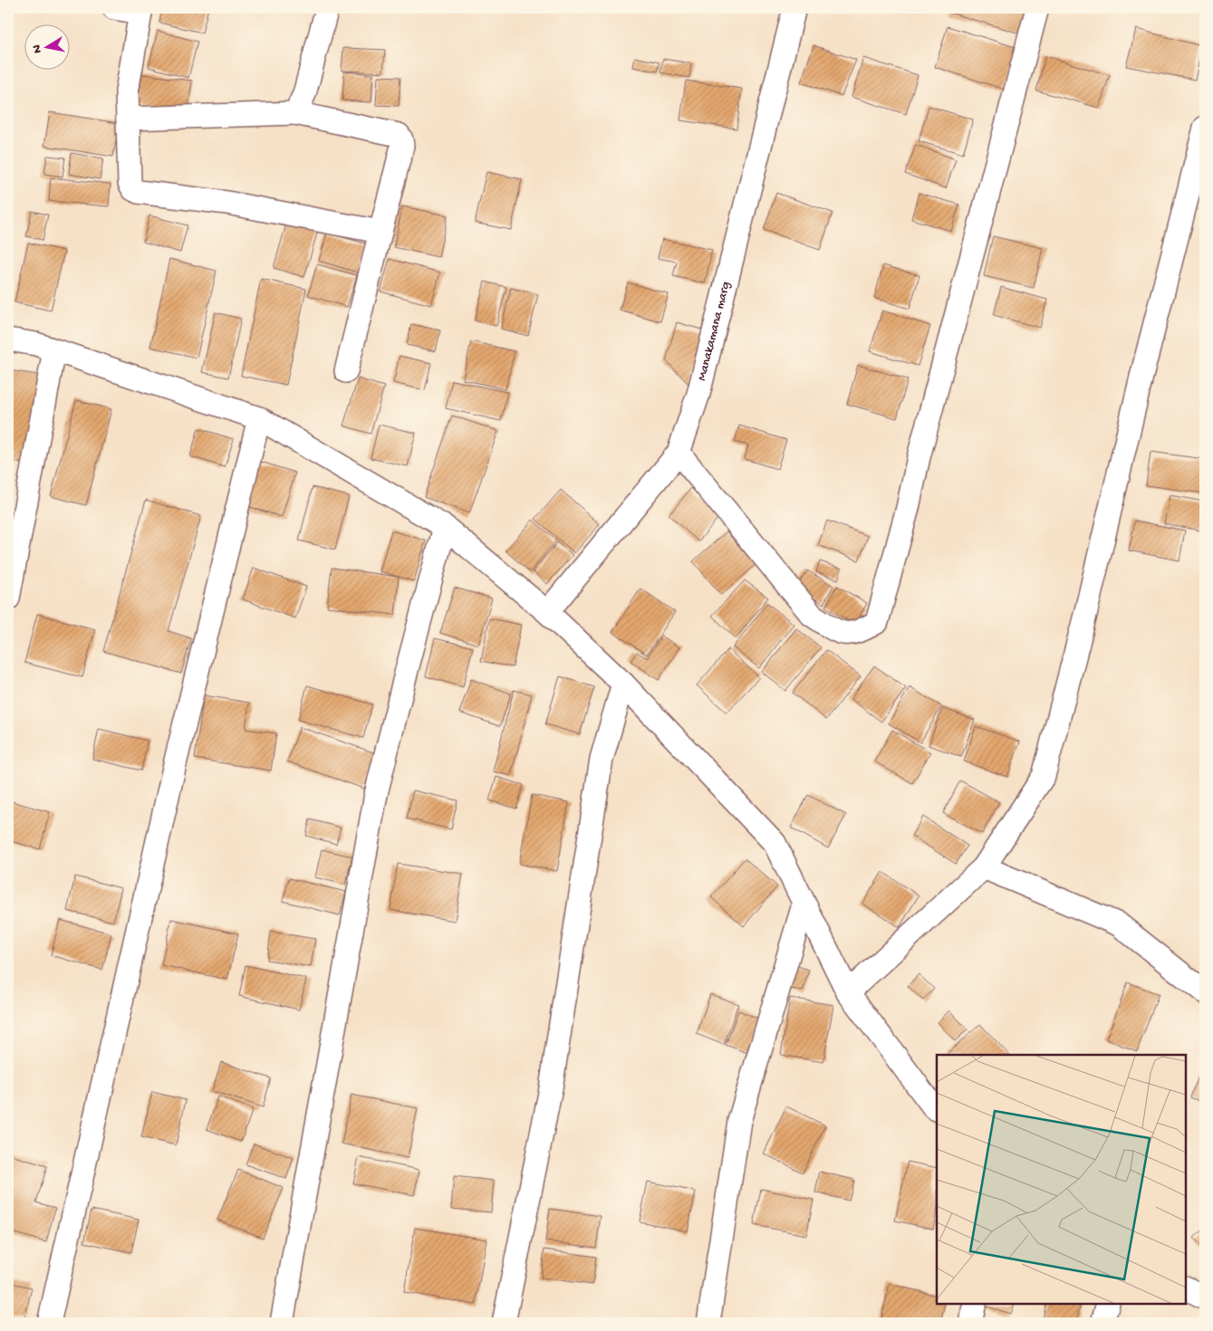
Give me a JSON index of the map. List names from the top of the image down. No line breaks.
{"streets":{"street":["Manakamana marg"]},"north":"left"}
